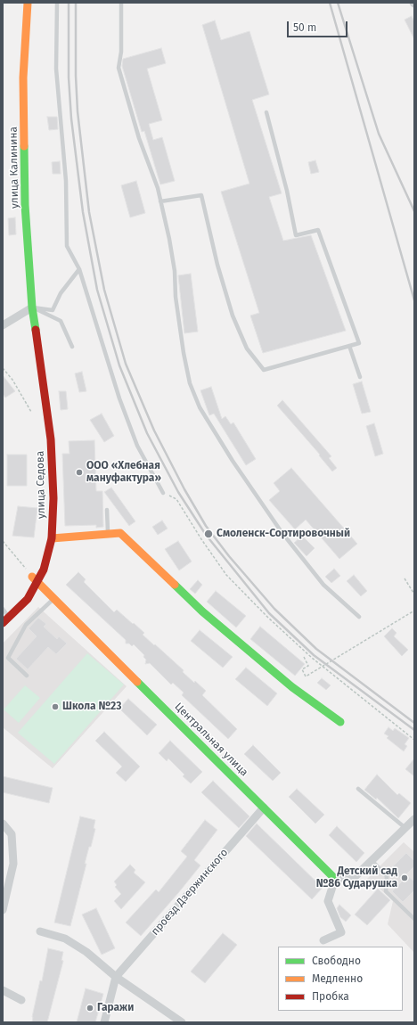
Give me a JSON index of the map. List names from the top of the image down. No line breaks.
{"streets":{"street":["улица Калинина","улица Седова","Центральная улица","проезд Дзержинского"]},"crossings":[["улица Калинина","улица Седова"],["улица Седова","Центральная улица"],["Центральная улица","проезд Дзержинского"]],"places":["ООО «Хлебная мануфактура»","Смоленск-Сортировочный","Школа №23","Детский сад №86 Сударушка","Гаражи"],"legend":["Свободно","Медленно","Пробка"],"scale_bar":"50 m"}
